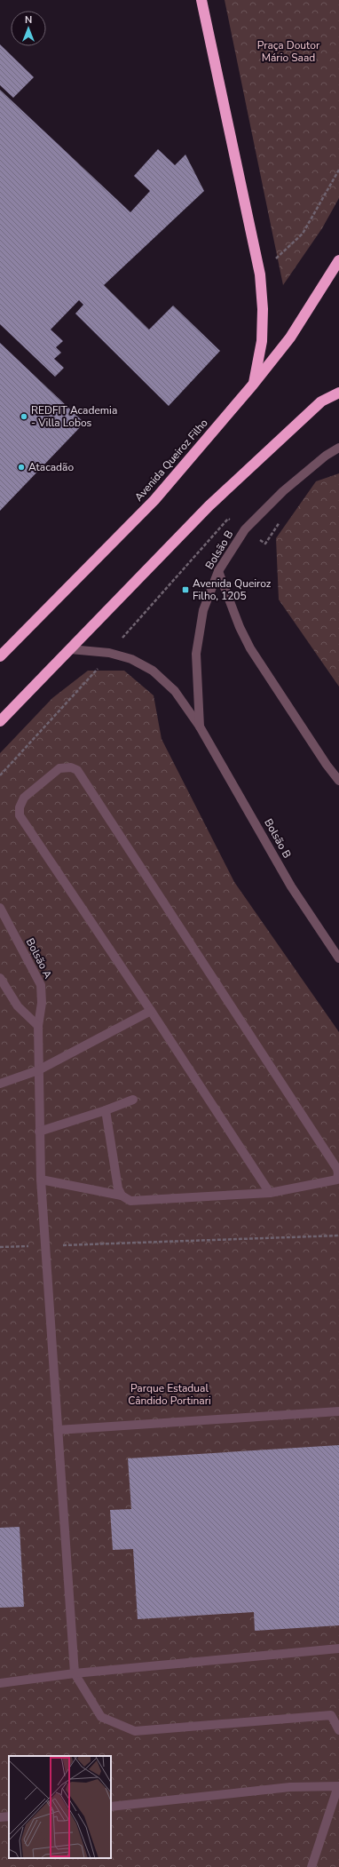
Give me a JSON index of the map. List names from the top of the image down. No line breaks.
{"streets":{"highway":["Avenida Queiroz Filho"],"lane":["Bolsão B","Bolsão A"]},"parks":["Praça Doutor Mário Saad","Parque Estadual Cândido Portinari"],"places":{"other":["REDFIT Academia - Villa Lobos","Atacadão"],"transit":["Avenida Queiroz Filho, 1205"]},"north":"top"}
